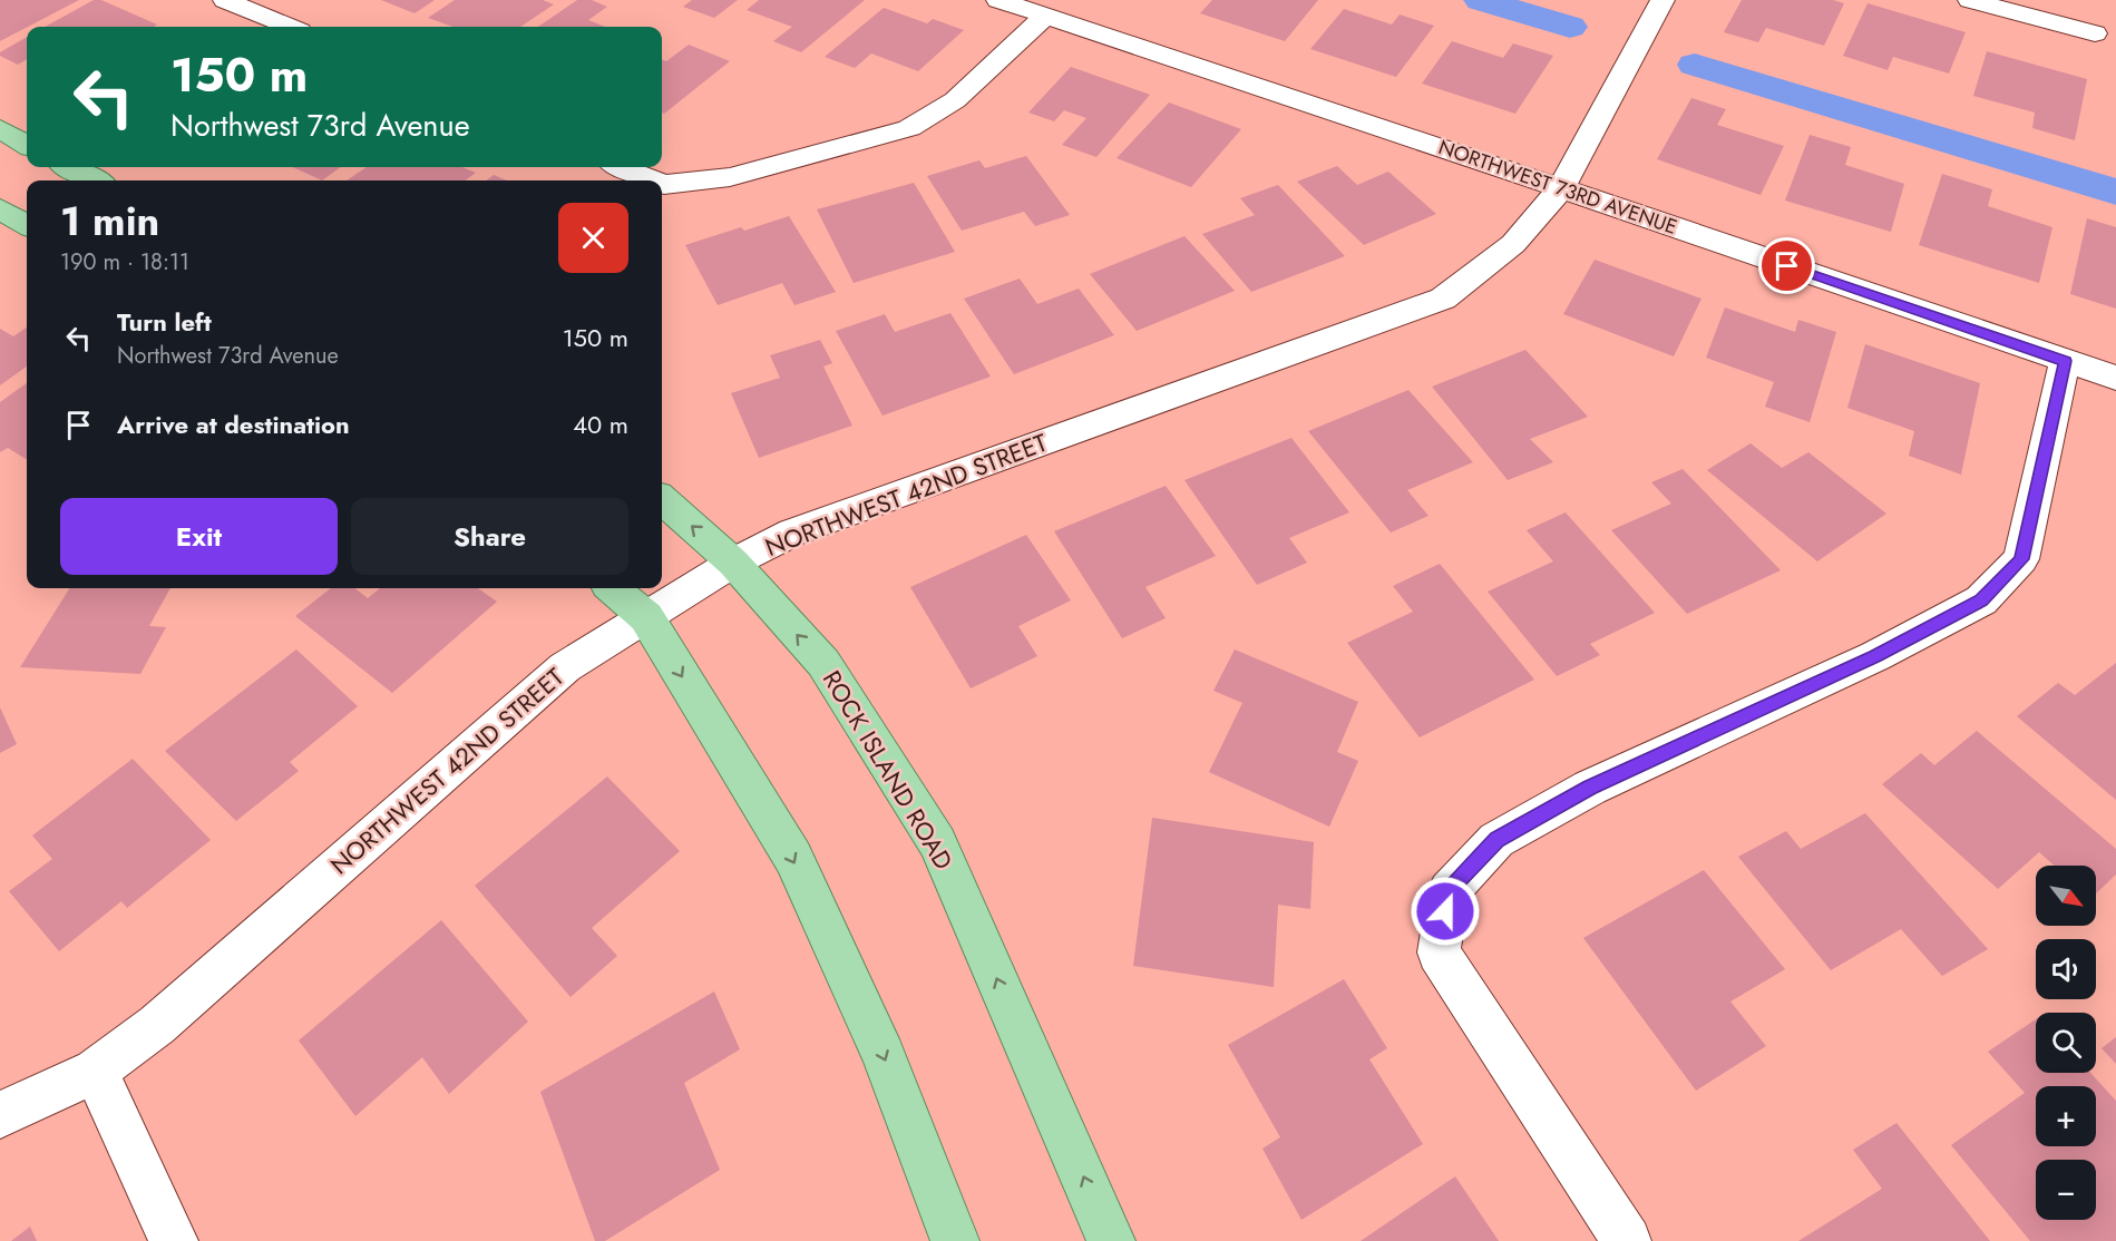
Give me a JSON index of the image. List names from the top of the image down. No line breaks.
{"streets":{"main road":["ROCK ISLAND ROAD"],"street":["NORTHWEST 73RD AVENUE","NORTHWEST 42ND STREET"]},"crossings":[["NORTHWEST 73RD AVENUE","NORTHWEST 42ND STREET"],["NORTHWEST 42ND STREET","ROCK ISLAND ROAD"]],"north":"bottom right","page":{"turn":["150 m","Northwest 73rd Avenue"],"heading":["1 min","190 m · 18:11"],"list":[{"name":"Turn left","note":"Northwest 73rd Avenue","value":"150 m"},{"name":"Arrive at destination","value":"40 m"}],"buttons":["Exit","Share"],"map_buttons":["+","−"]}}
